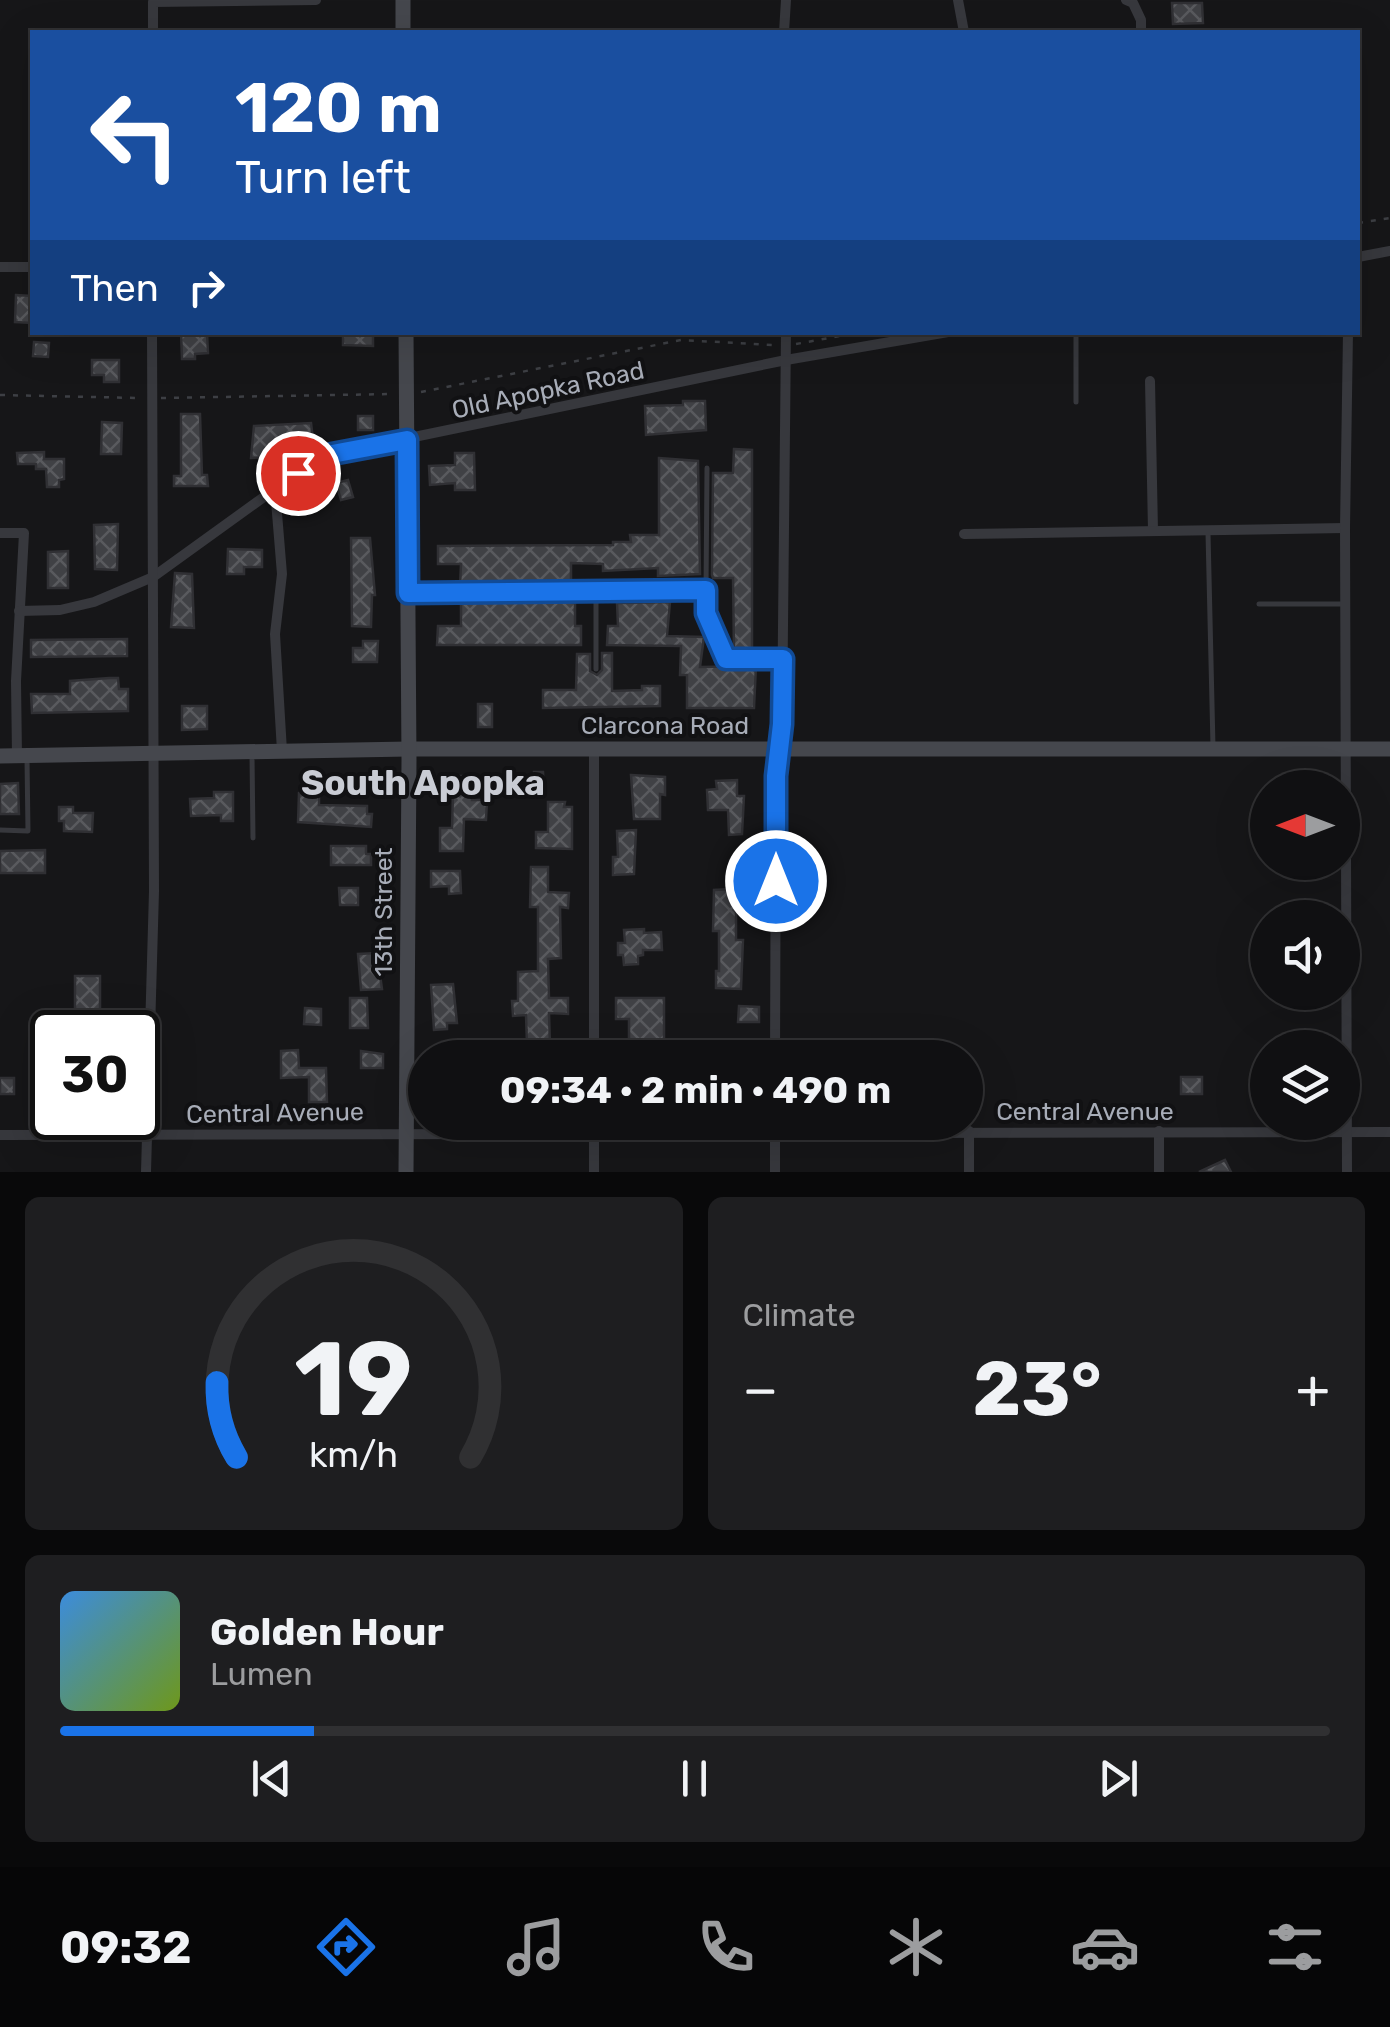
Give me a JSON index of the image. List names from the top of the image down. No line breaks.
{"streets":{"main road":["Clarcona Road","13th Street"],"street":["Old Apopka Road","Central Avenue"]},"crossings":[["Old Apopka Road","13th Street"],["Clarcona Road","13th Street"],["13th Street","Central Avenue"]],"districts":["South Apopka"],"north":"left","page":{"turn":["120 m","Turn left"],"then":"Then","limit":"30","trip":"09:34 · 2 min · 490 m","tile":"Climate","heat":["−","23°","+"],"song":["Golden Hour","Lumen"],"tabs":"09:32","gauge":["19","km/h"]}}
